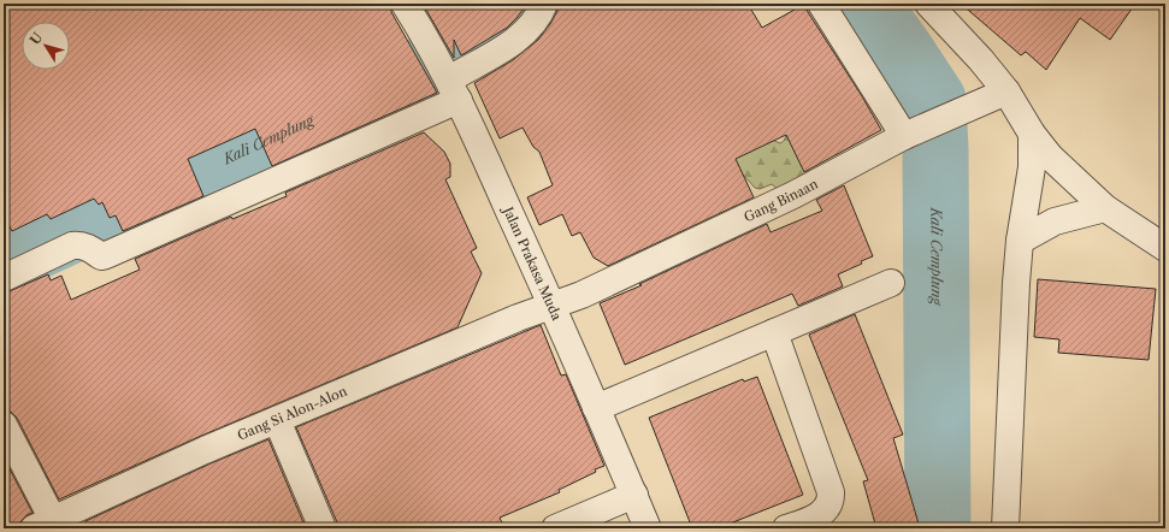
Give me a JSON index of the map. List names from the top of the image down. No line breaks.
{"streets":{"street":["Gang Binaan","Jalan Prakasa Muda","Gang Si Alon-Alon"]},"crossings":[["Gang Binaan","Jalan Prakasa Muda"],["Gang Binaan","Gang Si Alon-Alon"],["Jalan Prakasa Muda","Gang Si Alon-Alon"]],"water":["Kali Cemplung"],"north":"top left"}
